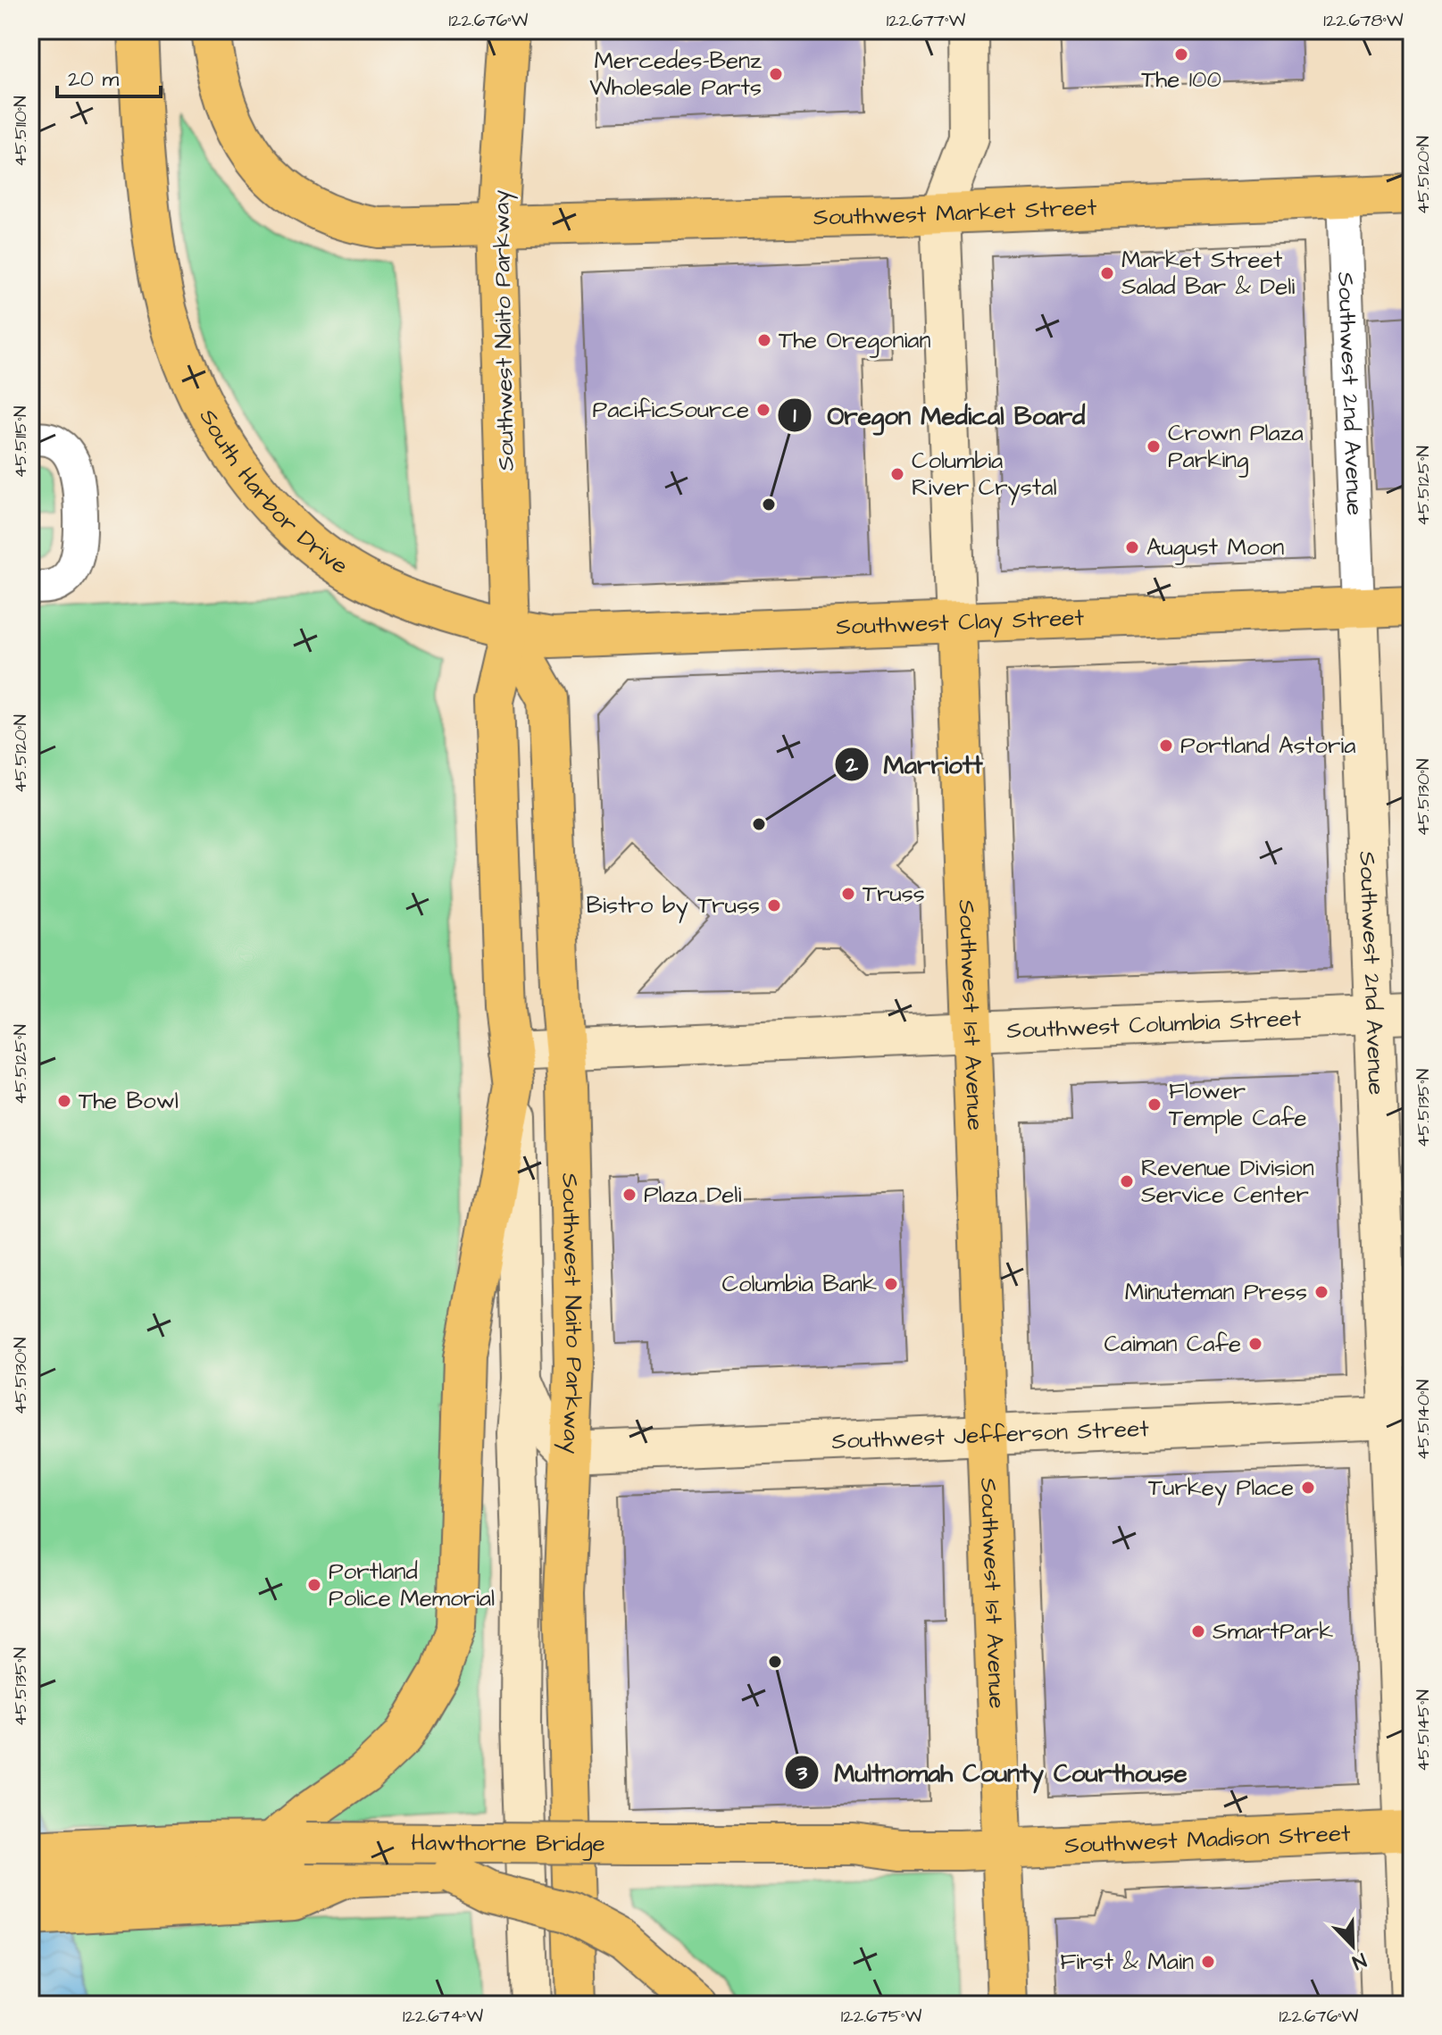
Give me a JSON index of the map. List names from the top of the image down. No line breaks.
{"streets":{"main road":["Southwest Market Street","Southwest Naito Parkway","Southwest 2nd Avenue","South Harbor Drive","Southwest Clay Street","Southwest 1st Avenue","Southwest Columbia Street","Southwest Jefferson Street","Southwest Madison Street","Hawthorne Bridge"]},"crossings":[["Southwest Market Street","Southwest Naito Parkway"],["Southwest Market Street","Southwest 2nd Avenue"],["Southwest Market Street","Southwest 1st Avenue"],["Southwest Naito Parkway","South Harbor Drive"],["Southwest Naito Parkway","Southwest Clay Street"],["Southwest Naito Parkway","Southwest Columbia Street"],["Southwest Naito Parkway","Southwest Jefferson Street"],["Southwest 2nd Avenue","Southwest Clay Street"],["Southwest 2nd Avenue","Southwest Columbia Street"],["Southwest 2nd Avenue","Southwest Jefferson Street"],["Southwest 2nd Avenue","Southwest Madison Street"],["South Harbor Drive","Southwest Clay Street"],["Southwest Clay Street","Southwest 1st Avenue"],["Southwest 1st Avenue","Southwest Columbia Street"],["Southwest 1st Avenue","Southwest Jefferson Street"],["Southwest 1st Avenue","Southwest Madison Street"],["Southwest 1st Avenue","Hawthorne Bridge"],["Southwest Madison Street","Hawthorne Bridge"]],"places":["The 100","Mercedes-Benz Wholesale Parts","Market Street Salad Bar & Deli","The Oregonian","PacificSource","Crown Plaza Parking","Columbia River Crystal","Oregon Medical Board","August Moon","Portland Astoria","Marriott","Truss","Bistro by Truss","The Bowl","Flower Temple Cafe","Revenue Division Service Center","Plaza Deli","Columbia Bank","Minuteman Press","Caiman Cafe","Turkey Place","Portland Police Memorial","SmartPark","Multnomah County Courthouse","First & Main"],"scale_bar":"20 m","north":"bottom right","coordinates":["122.676°W","122.677°W","122.678°W","45.5110°N","45.5120°N","45.5115°N","45.5125°N","45.5130°N","45.5135°N","45.5140°N","45.5145°N","122.674°W","122.675°W"]}
